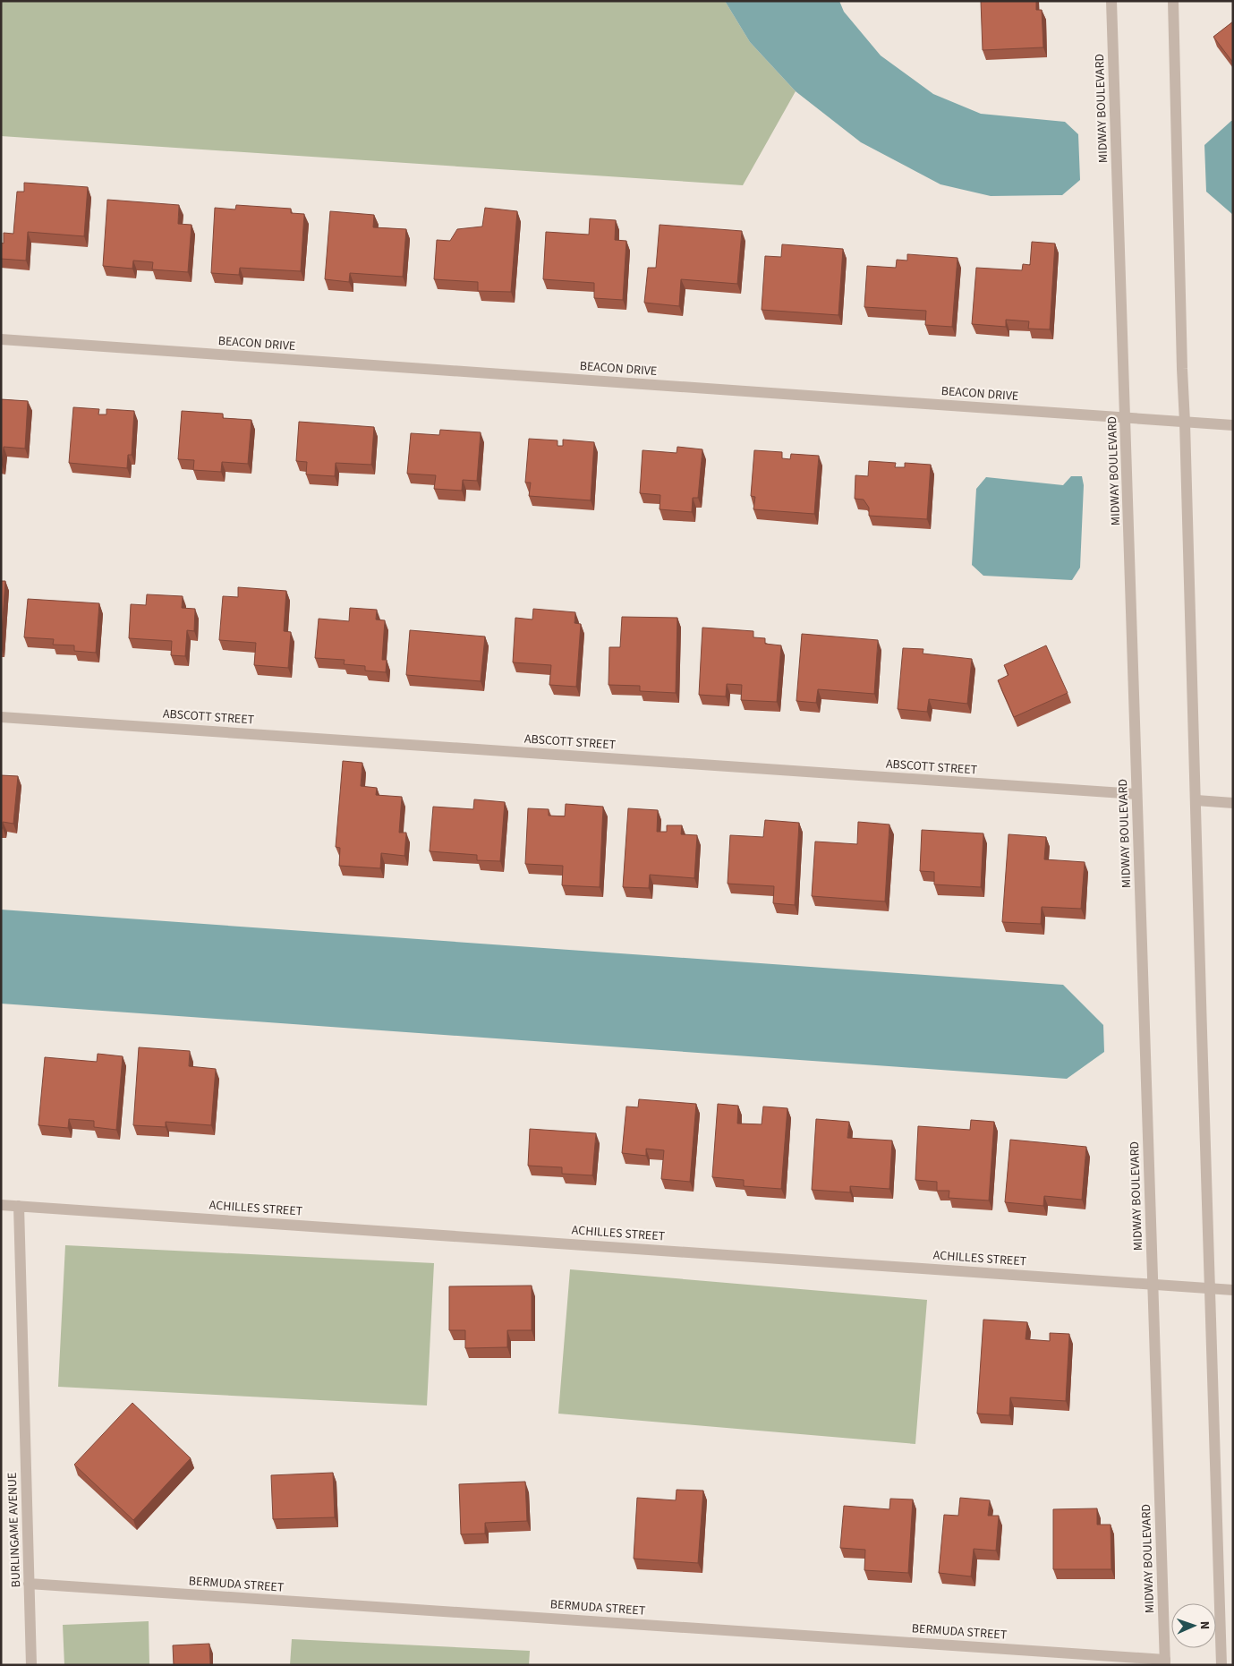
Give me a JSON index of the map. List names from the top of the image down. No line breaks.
{"streets":{"street":["MIDWAY BOULEVARD","BEACON DRIVE","ABSCOTT STREET","ACHILLES STREET","BURLINGAME AVENUE","BERMUDA STREET"]},"crossings":[["MIDWAY BOULEVARD","BEACON DRIVE"],["MIDWAY BOULEVARD","ABSCOTT STREET"],["MIDWAY BOULEVARD","ACHILLES STREET"],["MIDWAY BOULEVARD","BERMUDA STREET"],["ACHILLES STREET","BURLINGAME AVENUE"],["BURLINGAME AVENUE","BERMUDA STREET"]],"north":"right"}
